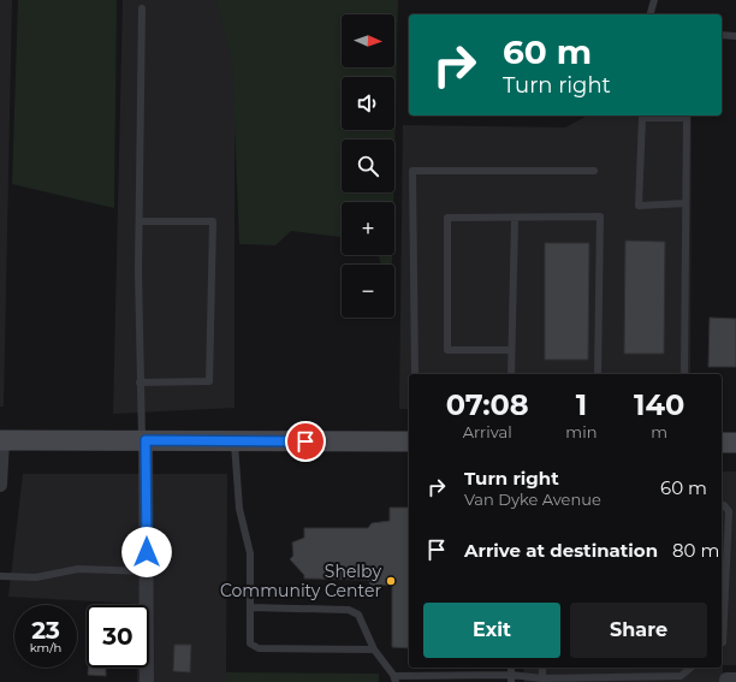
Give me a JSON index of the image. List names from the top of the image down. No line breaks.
{"places":["Shelby Community Center"],"north":"right","page":{"map_buttons":["+","−"],"turn":["60 m","Turn right"],"eta":["07:08","Arrival","1","min","140","m"],"list":[{"name":"Turn right","note":"Van Dyke Avenue","value":"60 m"},{"name":"Arrive at destination","value":"80 m"}],"buttons":["Exit","Share"],"speed":"23 km/h","limit":"30"}}
